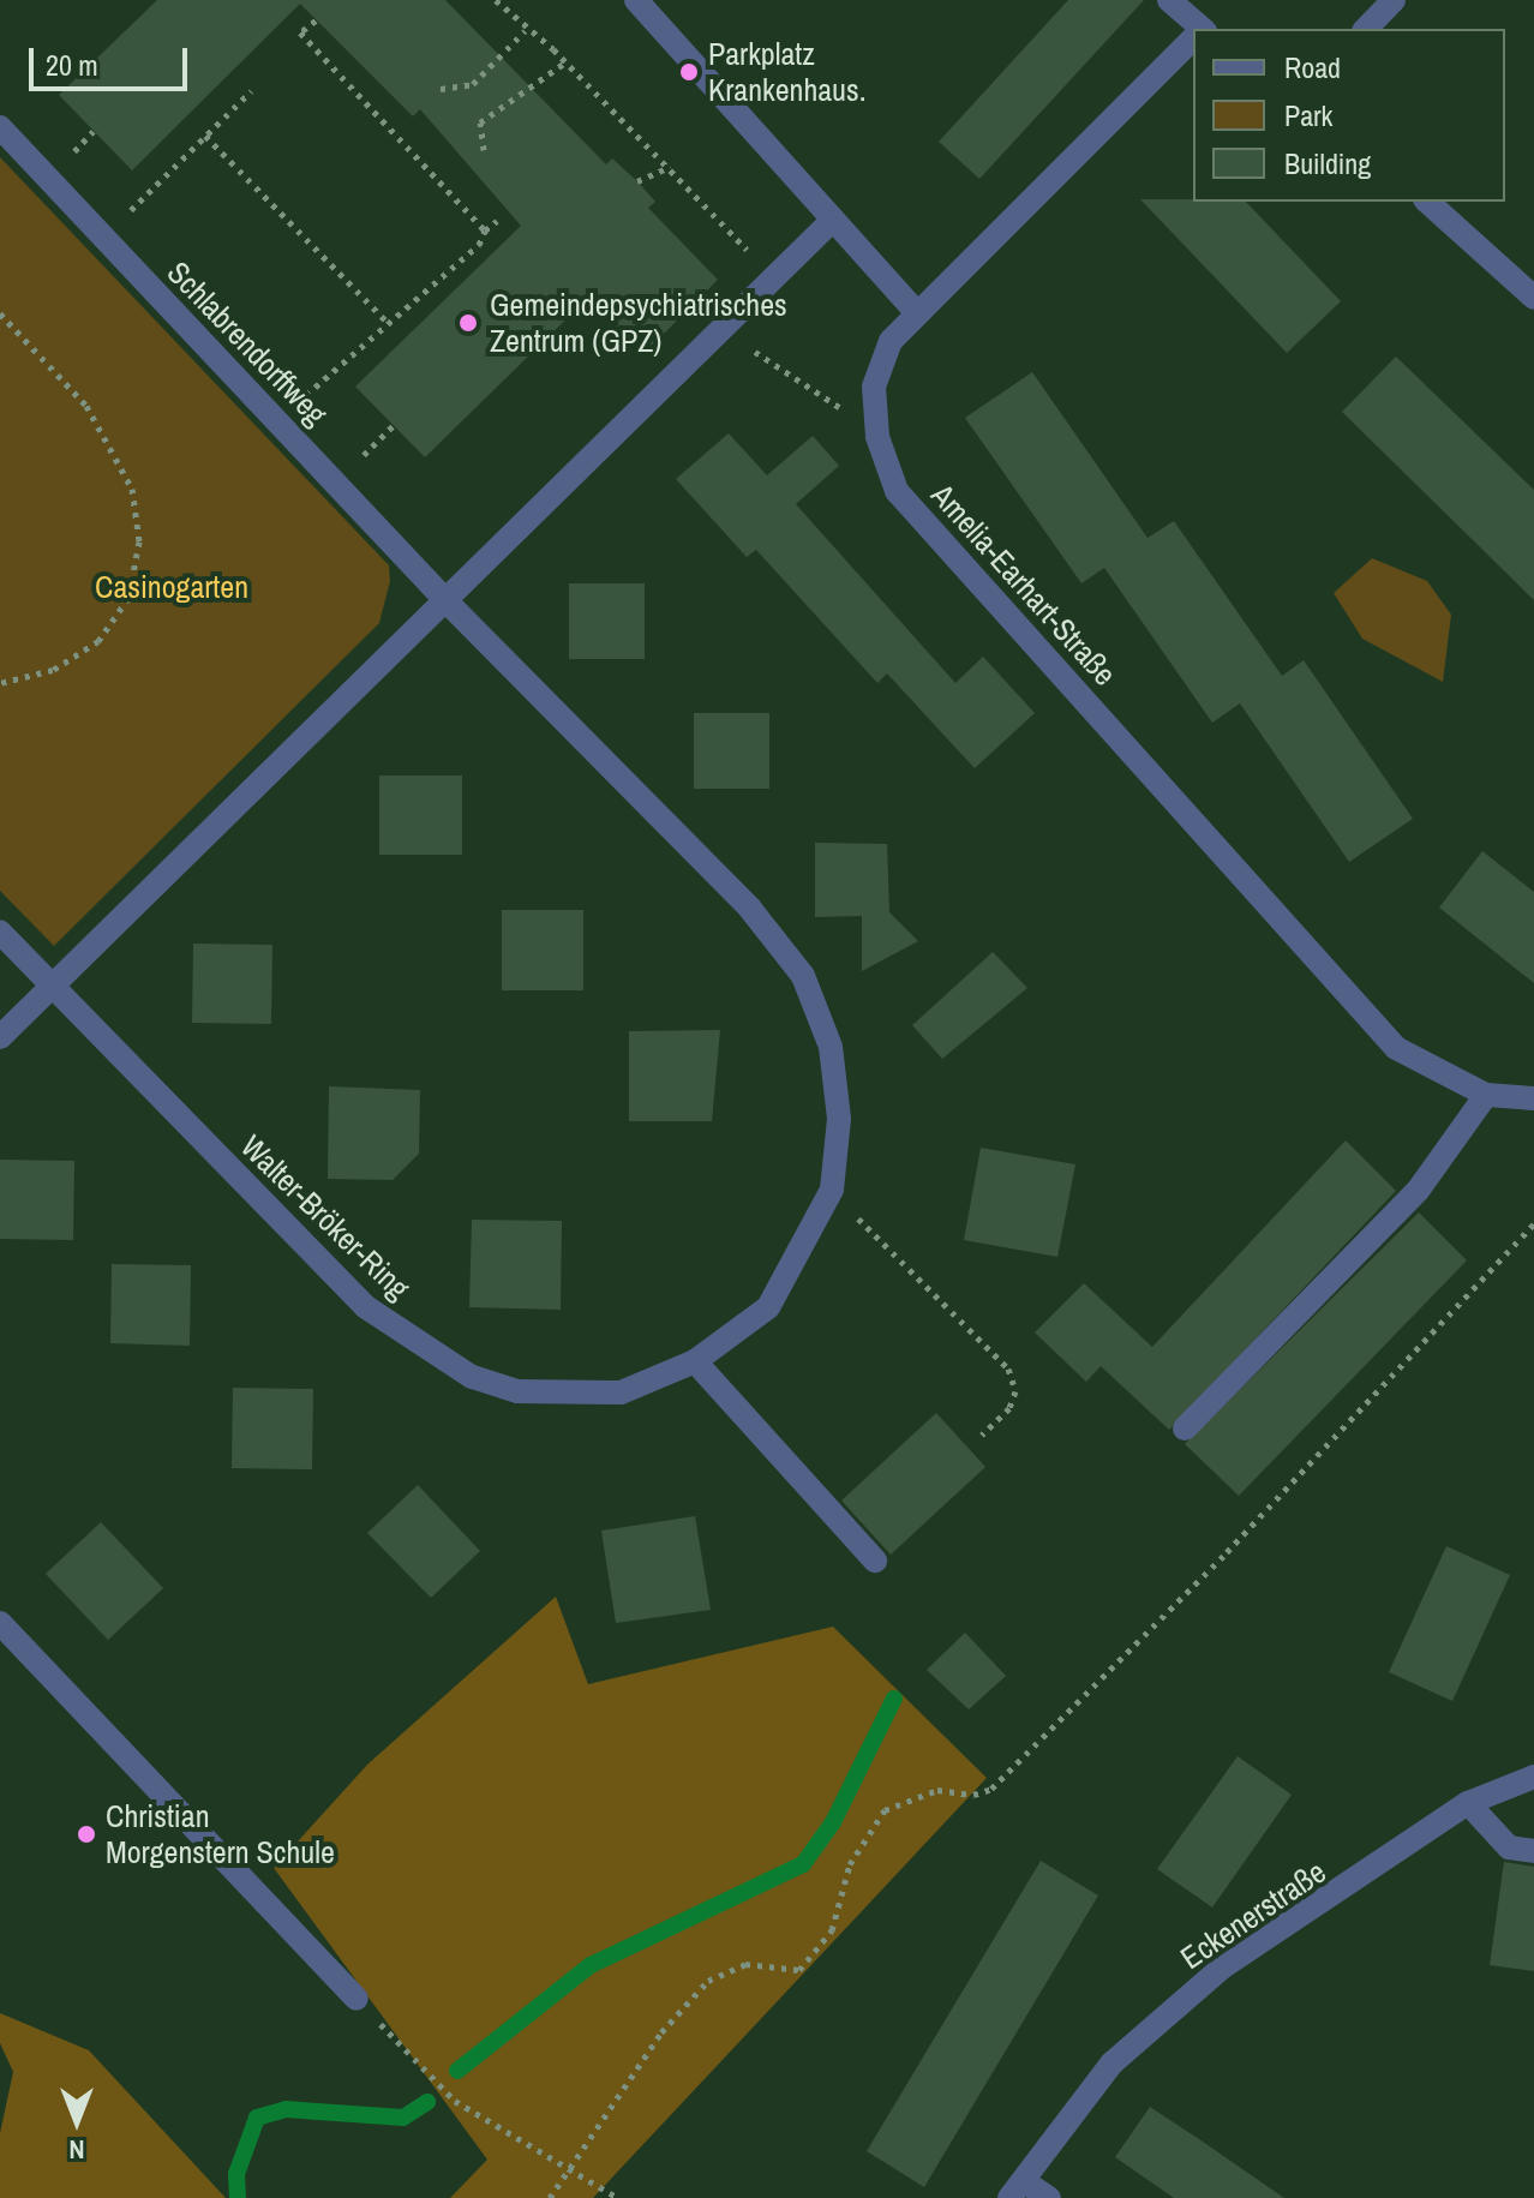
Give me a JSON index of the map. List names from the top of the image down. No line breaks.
{"streets":{"street":["Schlabrendorffweg","Amelia-Earhart-Straße","Walter-Bröker-Ring","Eckenerstraße"]},"crossings":[["Schlabrendorffweg","Walter-Bröker-Ring"]],"parks":["Casinogarten"],"places":["Parkplatz Krankenhaus.","Gemeindepsychiatrisches Zentrum (GPZ)","Christian Morgenstern Schule"],"legend":["Road","Park","Building"],"scale_bar":"20 m","north":"bottom"}
